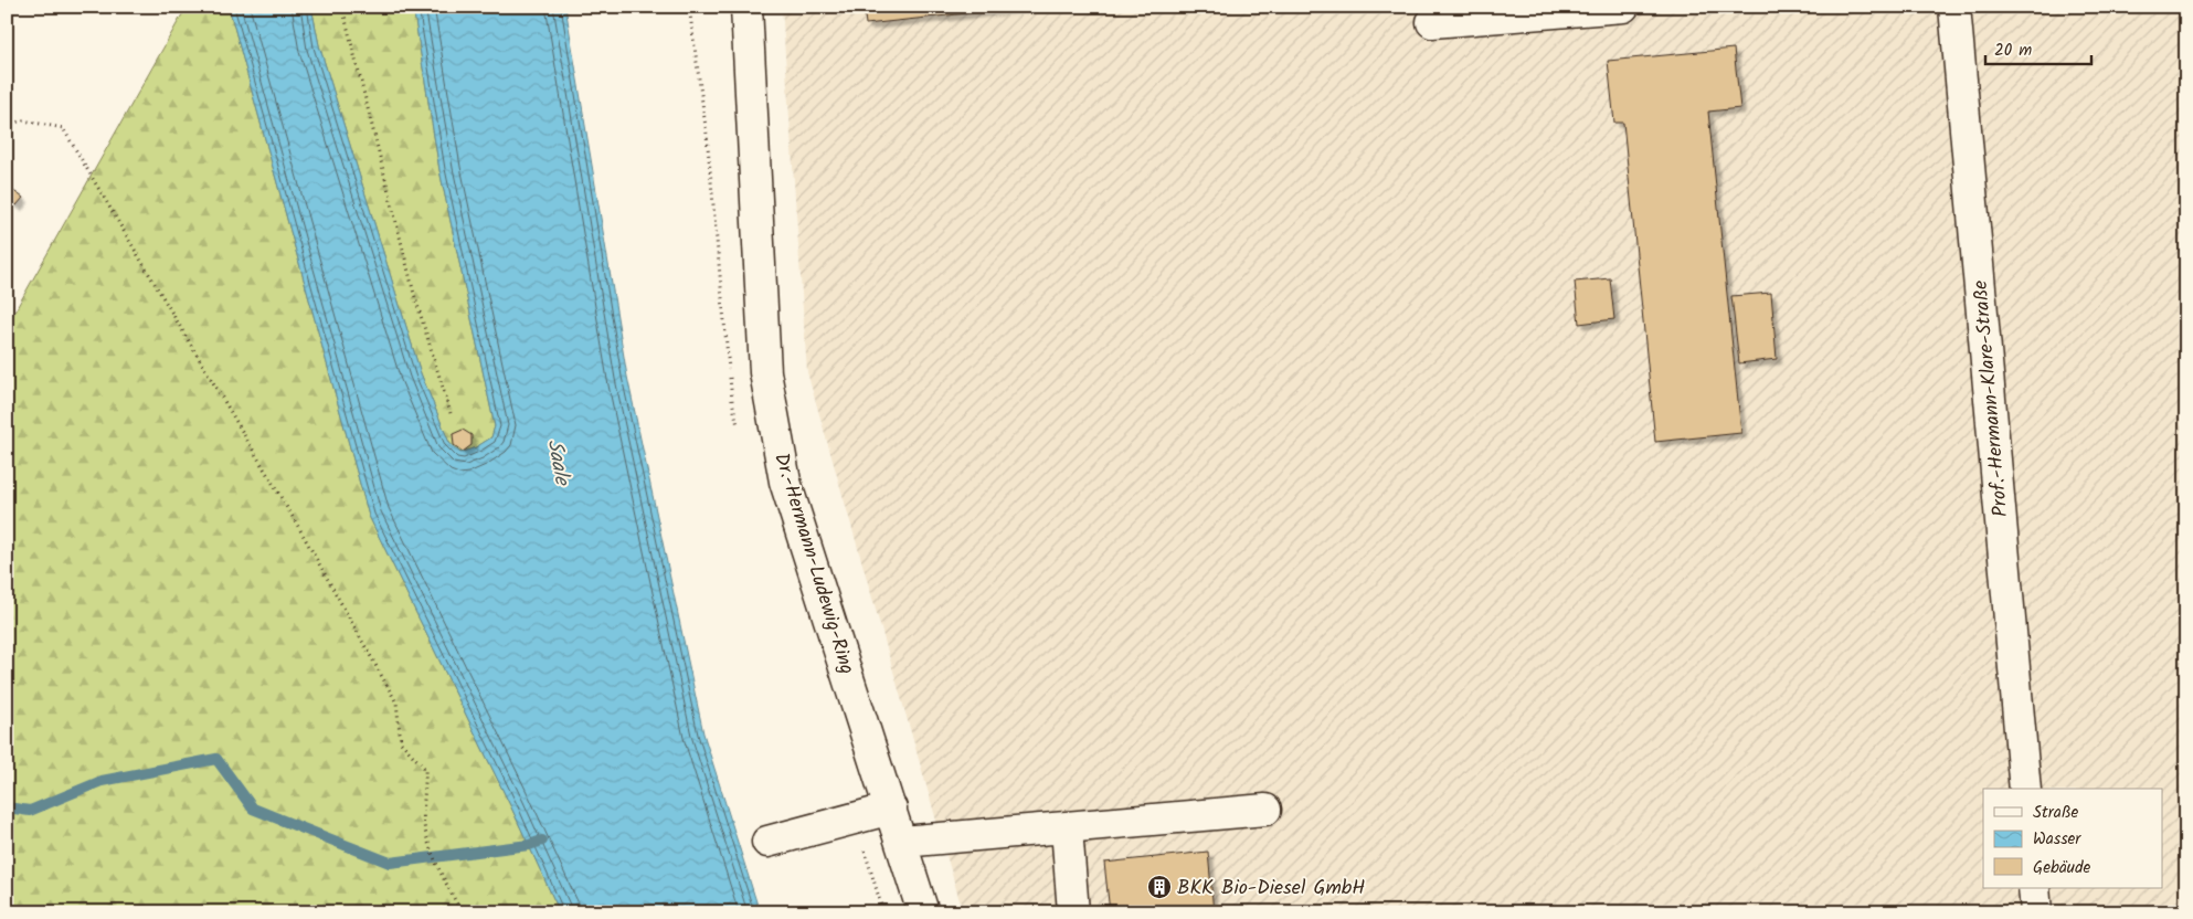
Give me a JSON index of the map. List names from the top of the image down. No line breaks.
{"streets":{"street":["Prof.-Hermann-Klare-Straße","Dr.-Hermann-Ludewig-Ring"]},"water":["Saale"],"places":{"building":["BKK Bio-Diesel GmbH"]},"legend":["Straße","Wasser","Gebäude"],"scale_bar":"20 m"}
